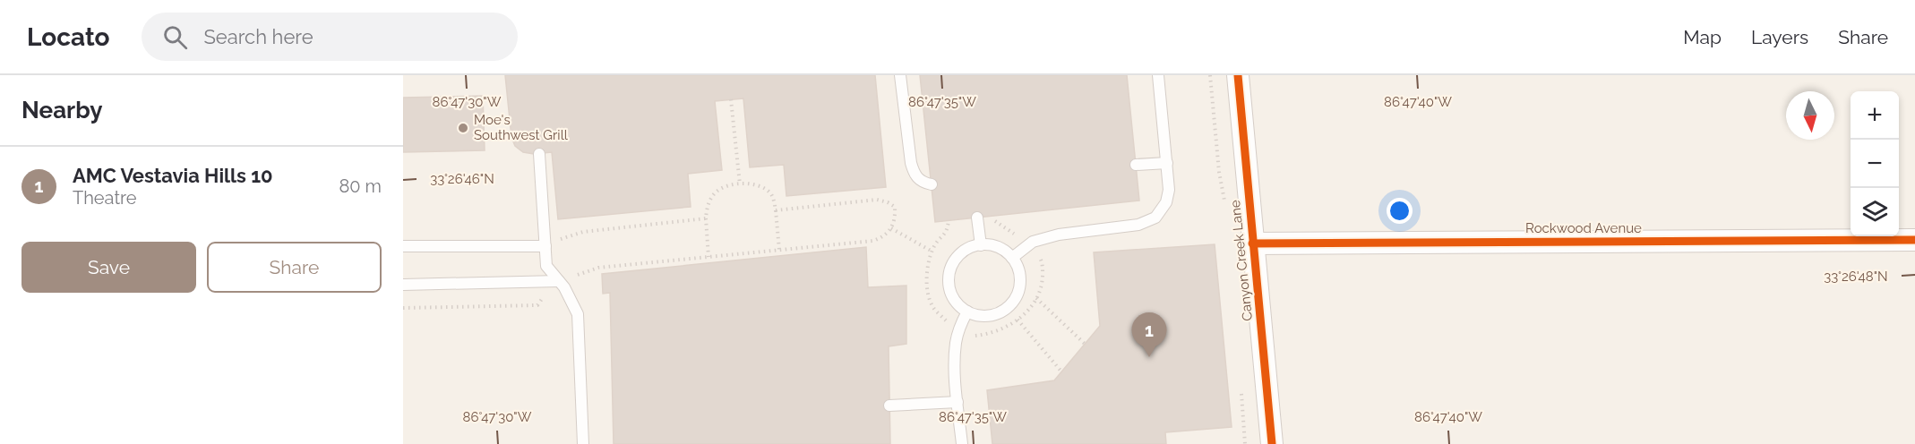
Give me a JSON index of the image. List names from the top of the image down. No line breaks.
{"streets":{"street":["Rockwood Avenue","Canyon Creek Lane"]},"crossings":[["Rockwood Avenue","Canyon Creek Lane"]],"places":["Moe's Southwest Grill"],"north":"bottom","page":{"header":"Locato","search":"Search here","nav":["Map","Layers","Share"],"heading":"Nearby","map_buttons":["+","−"],"list":[{"mark":"1","name":"AMC Vestavia Hills 10","note":"Theatre","value":"80 m"}],"buttons":["Save","Share"],"pins":"1"},"coordinates":["86°47'30\"W","86°47'35\"W","86°47'40\"W","33°26'46\"N","33°26'48\"N"]}
